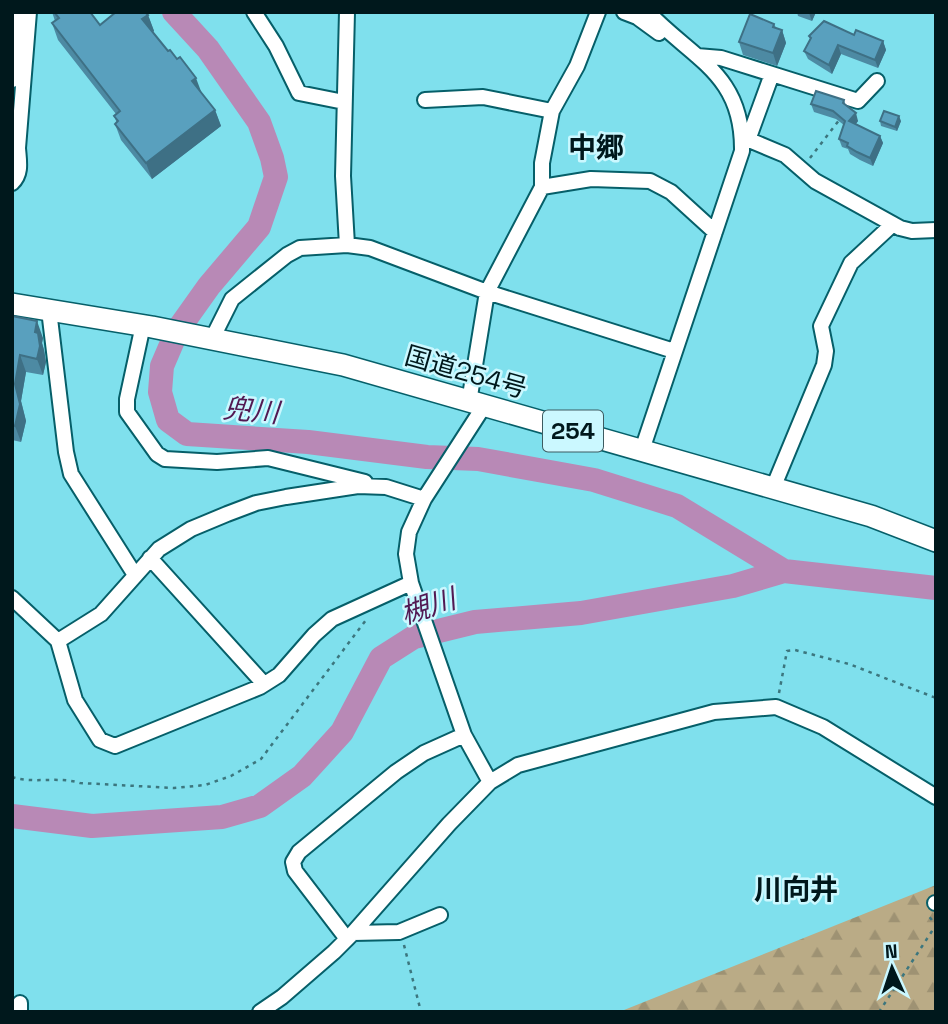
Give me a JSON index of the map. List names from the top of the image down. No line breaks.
{"streets":{"highway":["国道254号","254"]},"districts":["中郷","川向井"],"water":["兜川","槻川"],"north":"top"}
